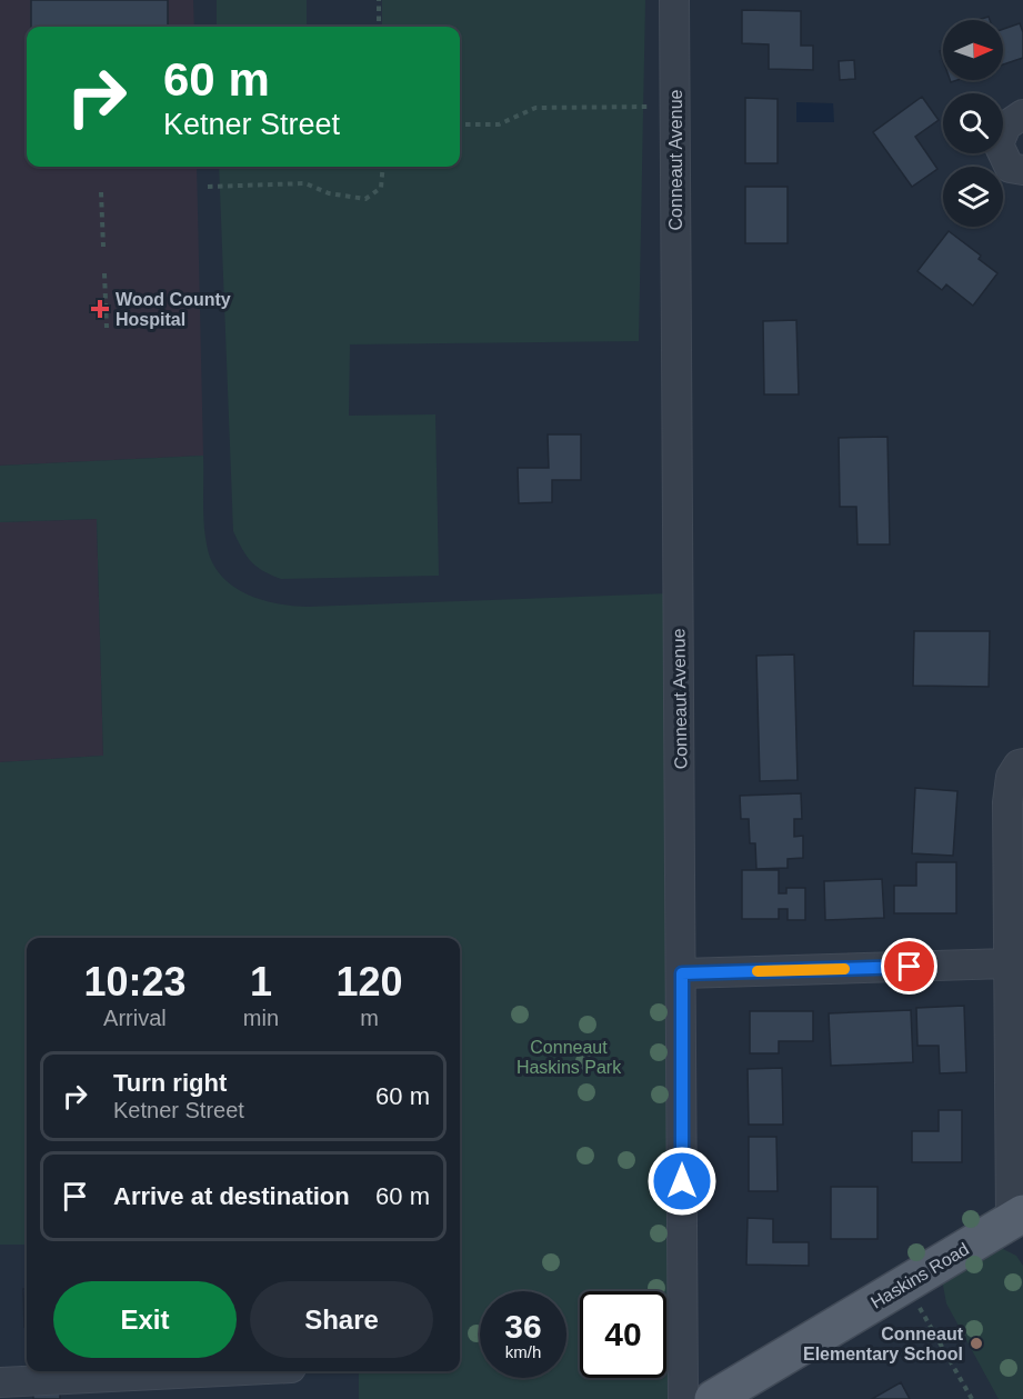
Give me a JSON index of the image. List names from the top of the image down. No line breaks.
{"streets":{"main road":["Haskins Road"],"street":["Conneaut Avenue"]},"parks":["Conneaut Haskins Park"],"places":{"health":["Wood County Hospital"],"other":["Conneaut Elementary School"]},"north":"right","page":{"turn":["60 m","Ketner Street"],"eta":["10:23","Arrival","1","min","120","m"],"list":[{"name":"Turn right","note":"Ketner Street","value":"60 m"},{"name":"Arrive at destination","value":"60 m"}],"buttons":["Exit","Share"],"speed":"36 km/h","limit":"40"}}
